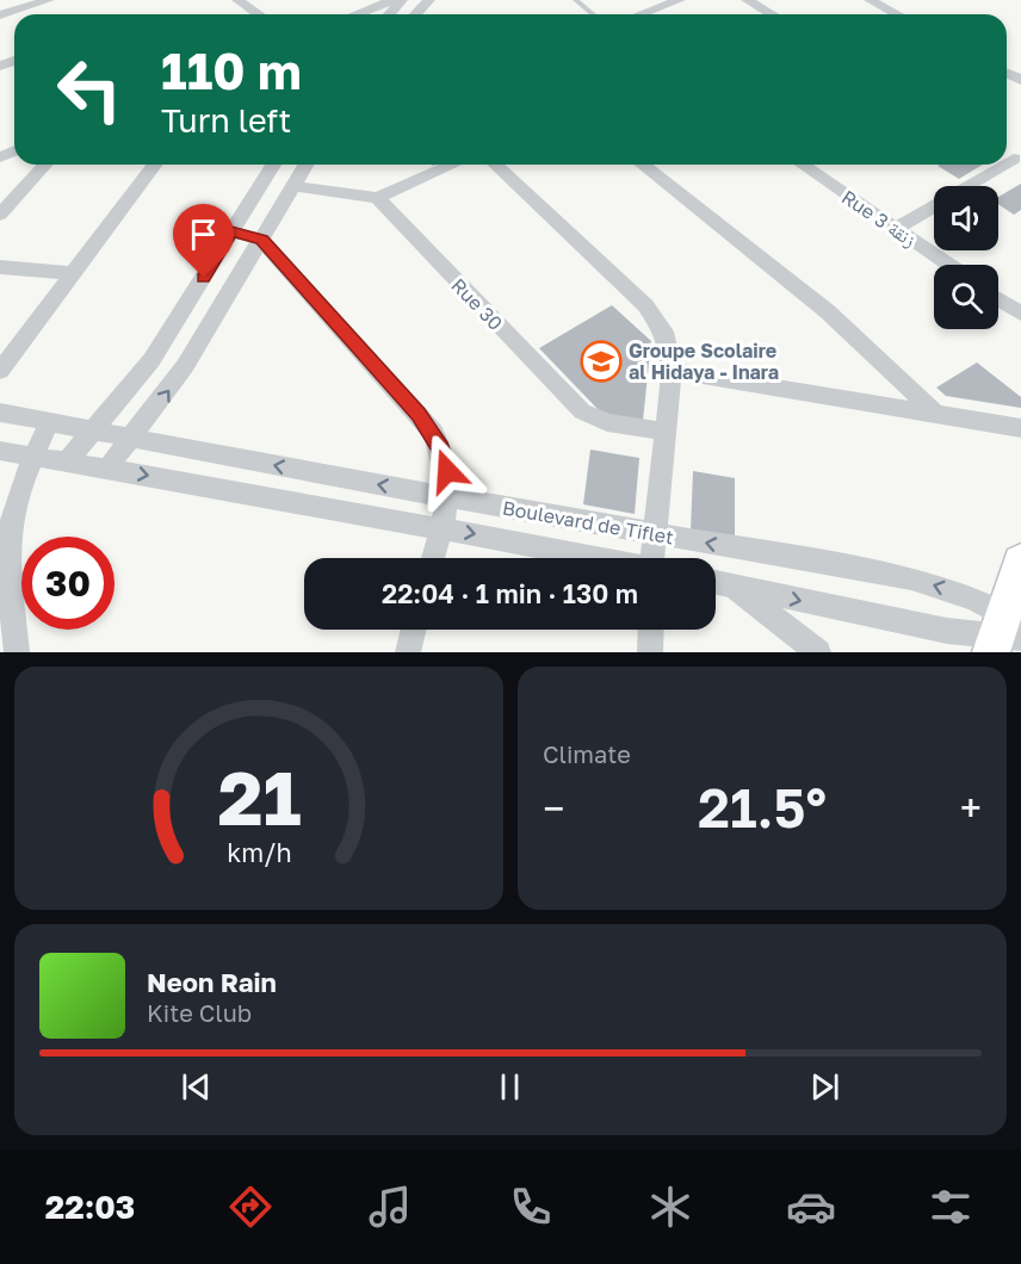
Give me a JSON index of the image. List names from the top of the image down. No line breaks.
{"streets":{"street":["Rue 3 زنقة","Rue 30","Boulevard de Tiflet"]},"places":{"school or university":["Groupe Scolaire al Hidaya - Inara"]},"page":{"turn":["110 m","Turn left"],"limit":"30","trip":"22:04 · 1 min · 130 m","tile":"Climate","heat":["−","21.5°","+"],"song":["Neon Rain","Kite Club"],"tabs":"22:03","gauge":["21","km/h"]}}
